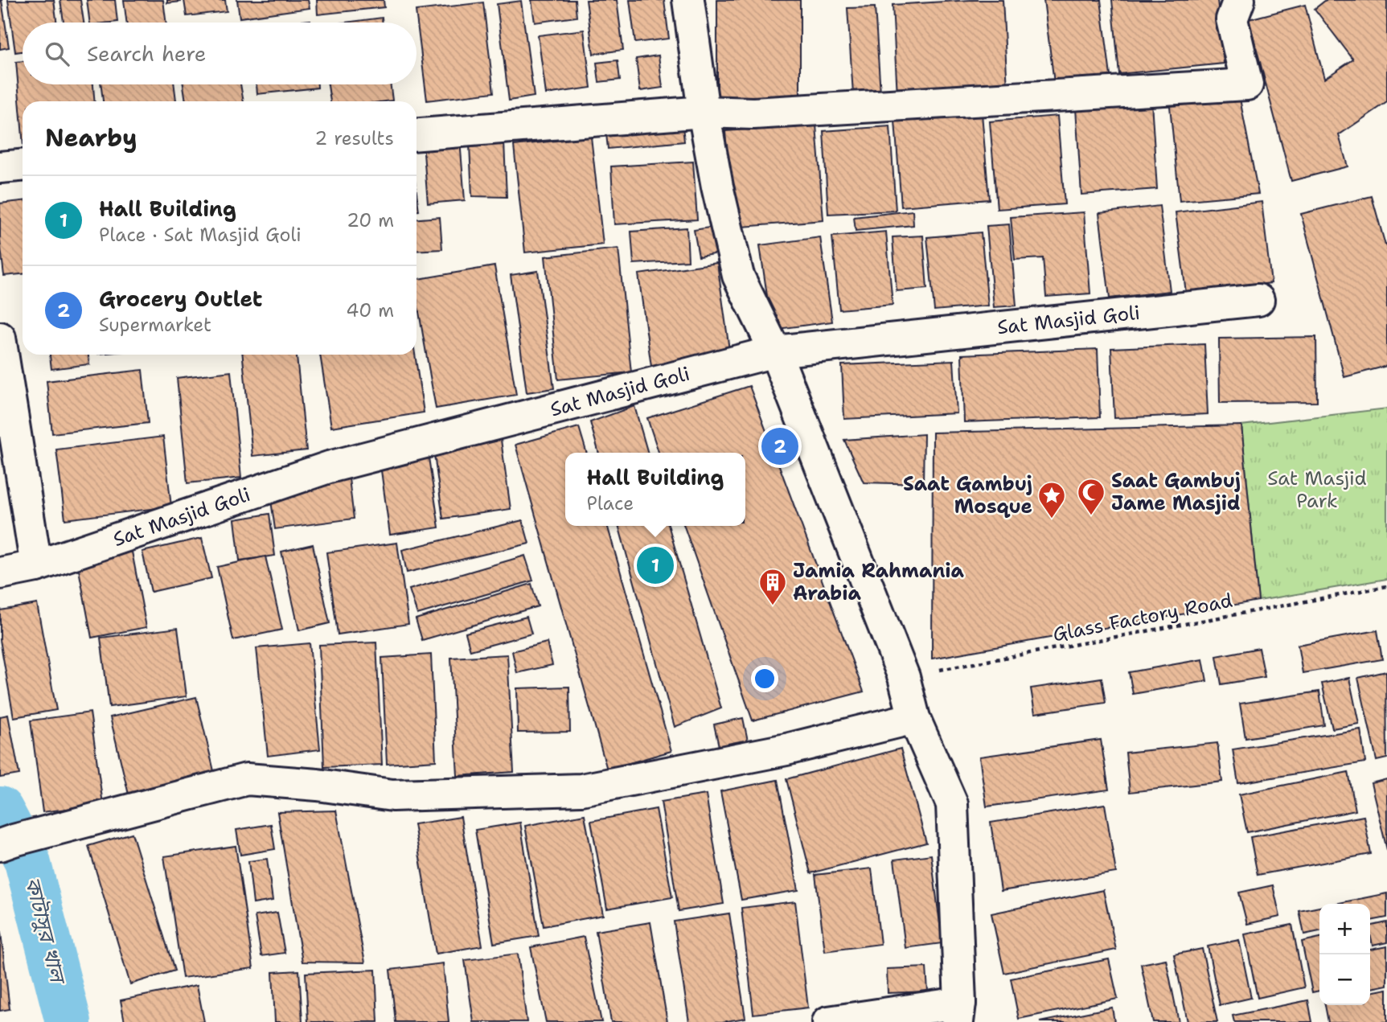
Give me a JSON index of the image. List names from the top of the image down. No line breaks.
{"streets":{"street":["Sat Masjid Goli"],"path":["Glass Factory Road"]},"water":["কাটাসুর খাল"],"parks":["Sat Masjid Park"],"places":{"mosque":["Saat Gambuj Jame Masjid"],"place":["Saat Gambuj Mosque"],"building":["Jamia Rahmania Arabia"]},"page":{"search":"Search here","heading":["Nearby","2 results"],"list":[{"mark":"1","name":"Hall Building","note":"Place · Sat Masjid Goli","value":"20 m"},{"mark":"2","name":"Grocery Outlet","note":"Supermarket","value":"40 m"}],"pins":["2","1"],"popup":["Hall Building","Place"],"map_buttons":["+","−"]}}
